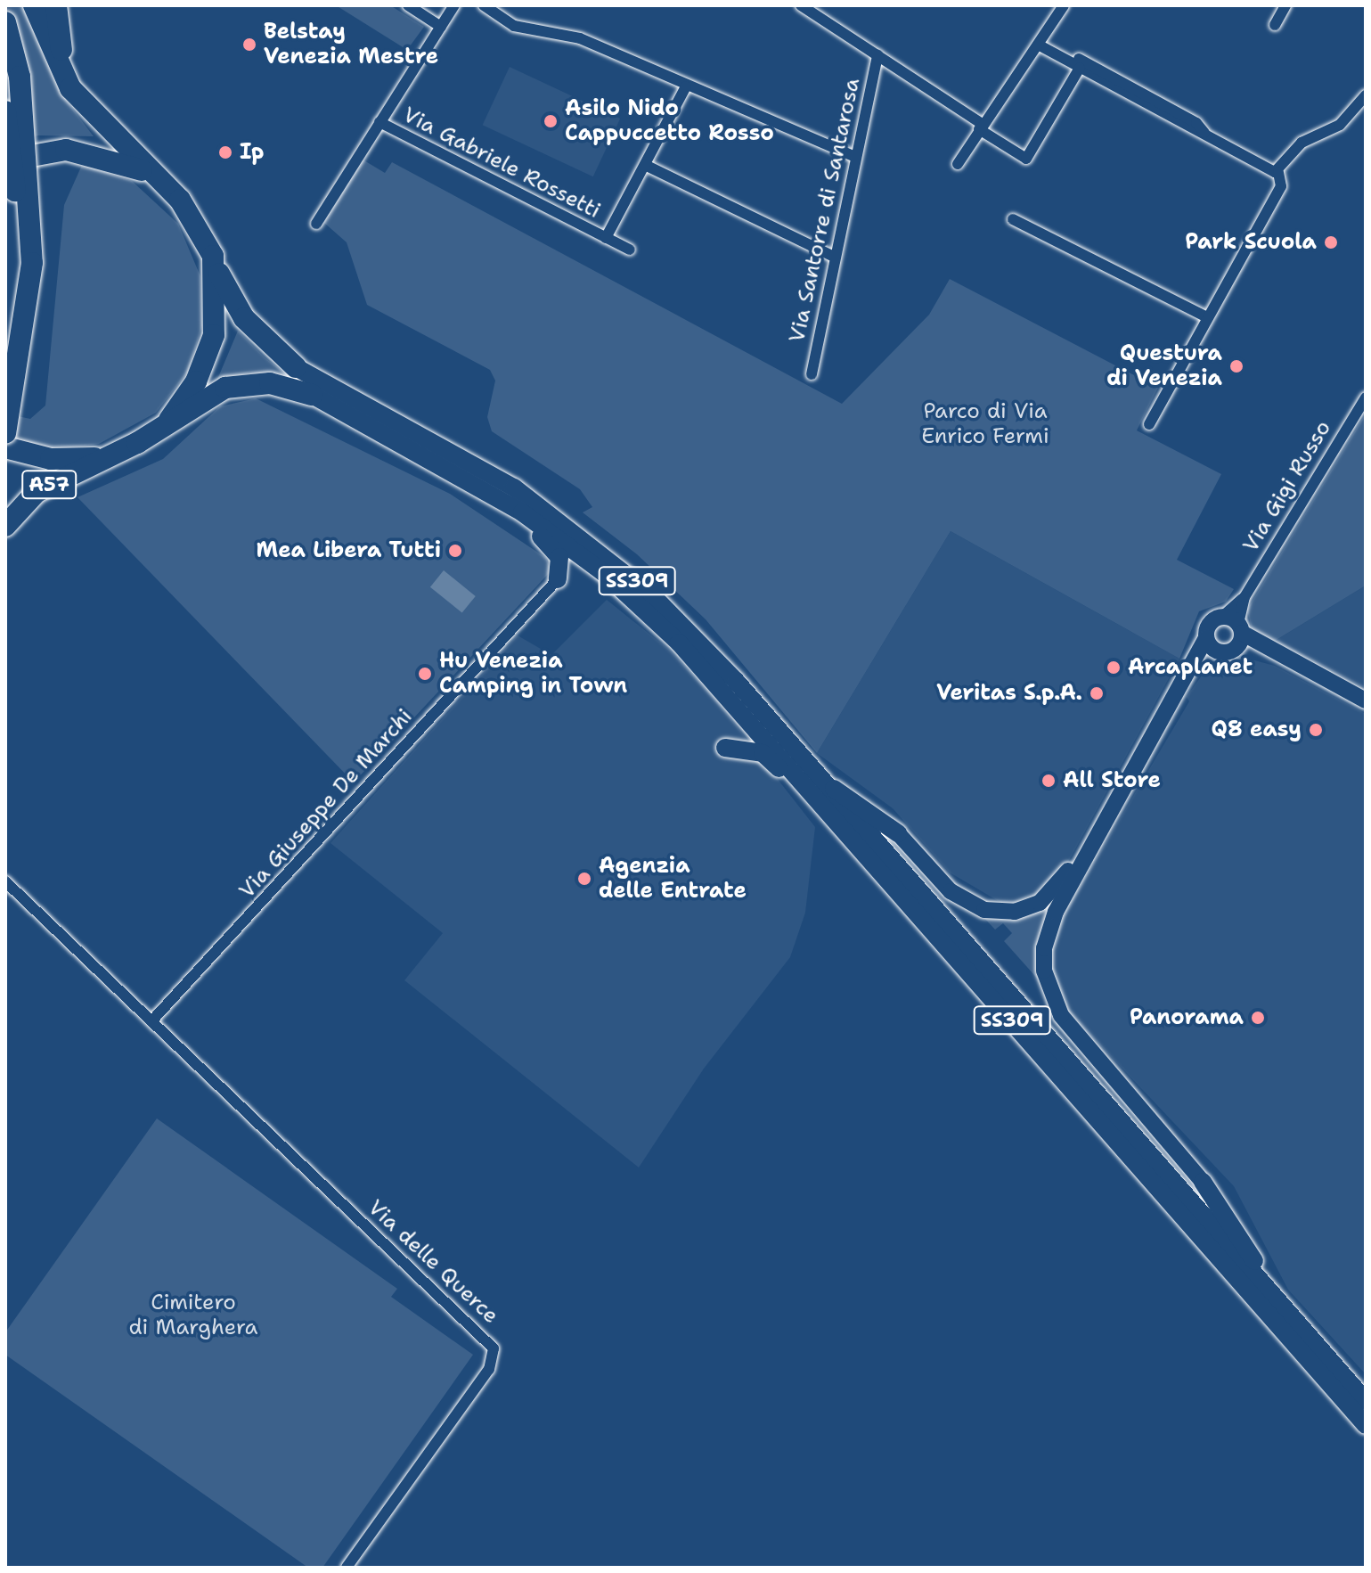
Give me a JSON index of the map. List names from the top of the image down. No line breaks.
{"streets":{"highway":["A57","SS309"],"street":["Via Gabriele Rossetti","Via Santorre di Santarosa","Via Gigi Russo","Via Giuseppe De Marchi","Via delle Querce"]},"crossings":[["Via Giuseppe De Marchi","Via delle Querce"]],"parks":["Parco di Via Enrico Fermi","Cimitero di Marghera"],"places":["Belstay Venezia Mestre","Asilo Nido Cappuccetto Rosso","Ip","Park Scuola","Questura di Venezia","Mea Libera Tutti","Arcaplanet","Hu Venezia Camping in Town","Veritas S.p.A.","Q8 easy","All Store","Agenzia delle Entrate","Panorama"]}
